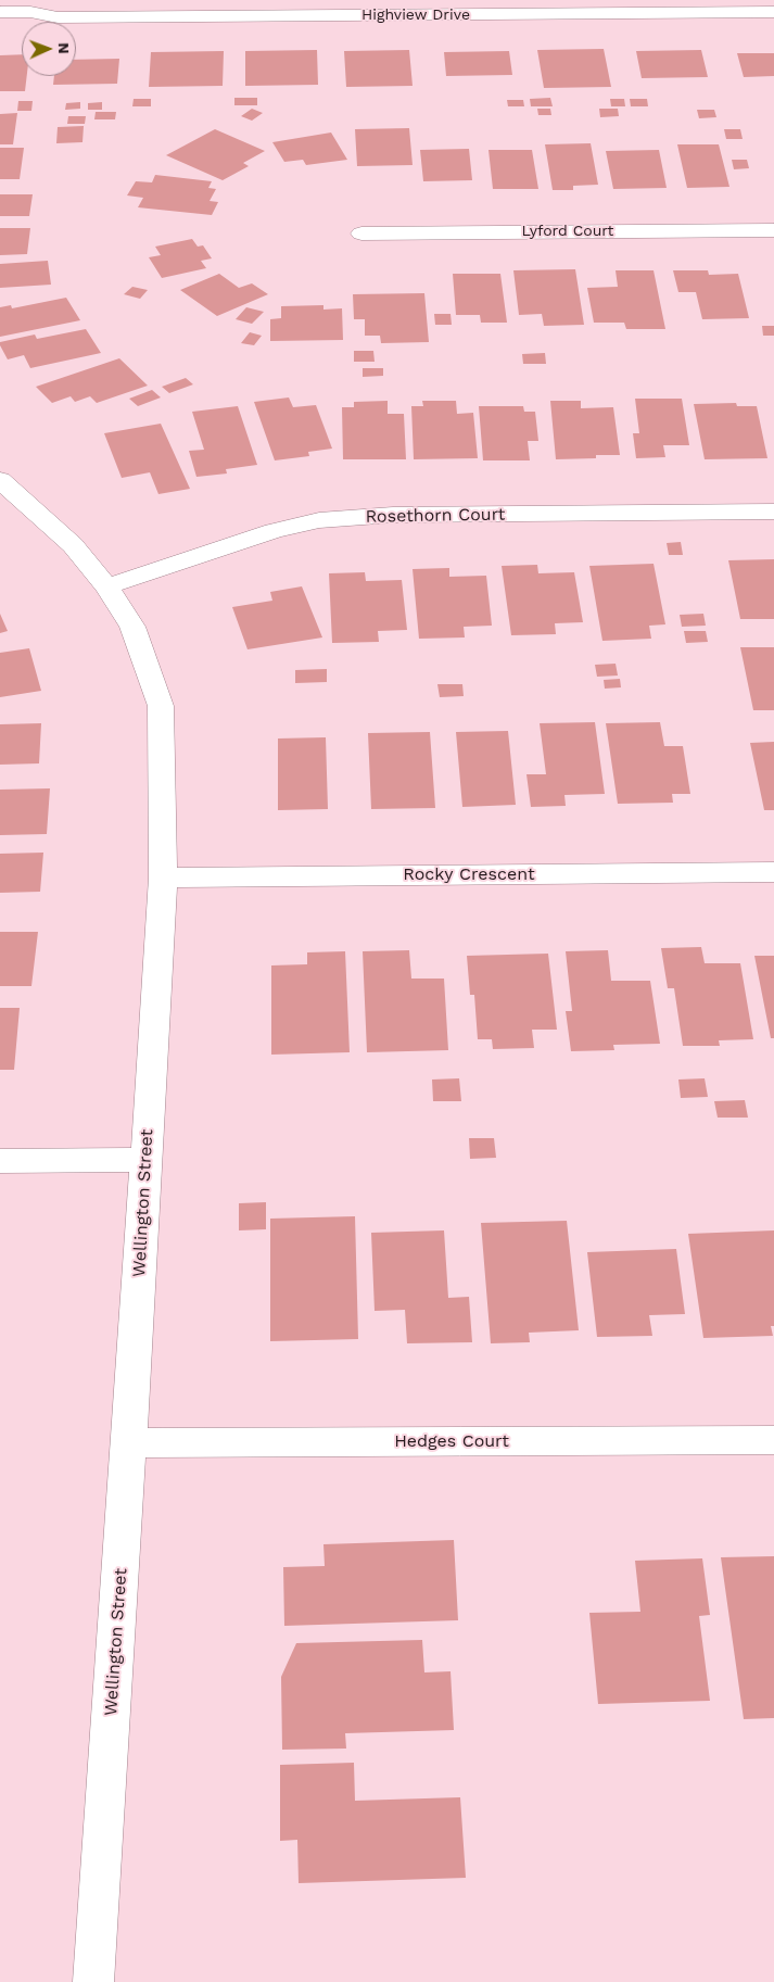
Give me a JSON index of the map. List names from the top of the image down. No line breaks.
{"streets":{"street":["Highview Drive","Lyford Court","Rosethorn Court","Rocky Crescent","Wellington Street","Hedges Court"]},"crossings":[["Rosethorn Court","Wellington Street"],["Rocky Crescent","Wellington Street"],["Wellington Street","Hedges Court"]],"north":"right"}
